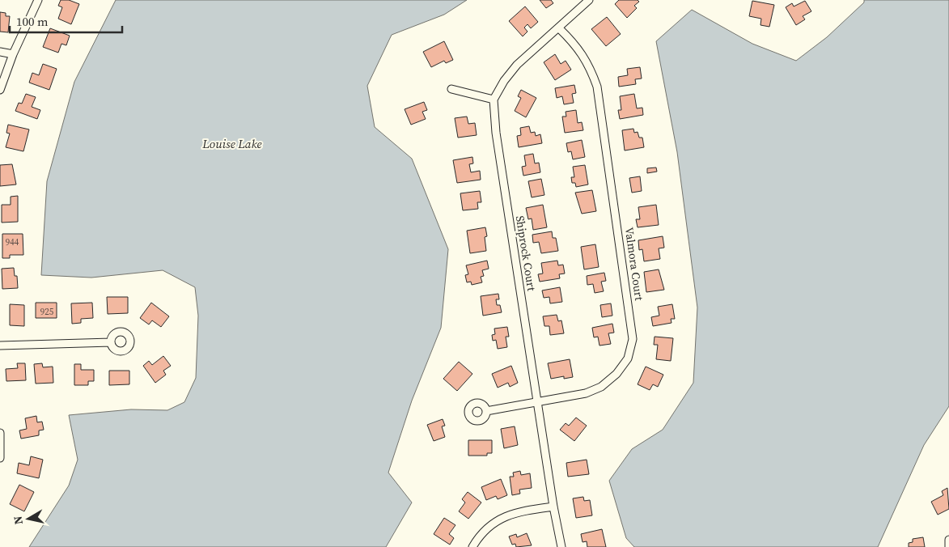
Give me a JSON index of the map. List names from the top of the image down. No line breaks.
{"streets":{"street":["Shiprock Court","Valmora Court"]},"crossings":[["Shiprock Court","Valmora Court"]],"water":["Louise Lake"],"house_numbers":["944","925"],"scale_bar":"100 m","north":"left"}
